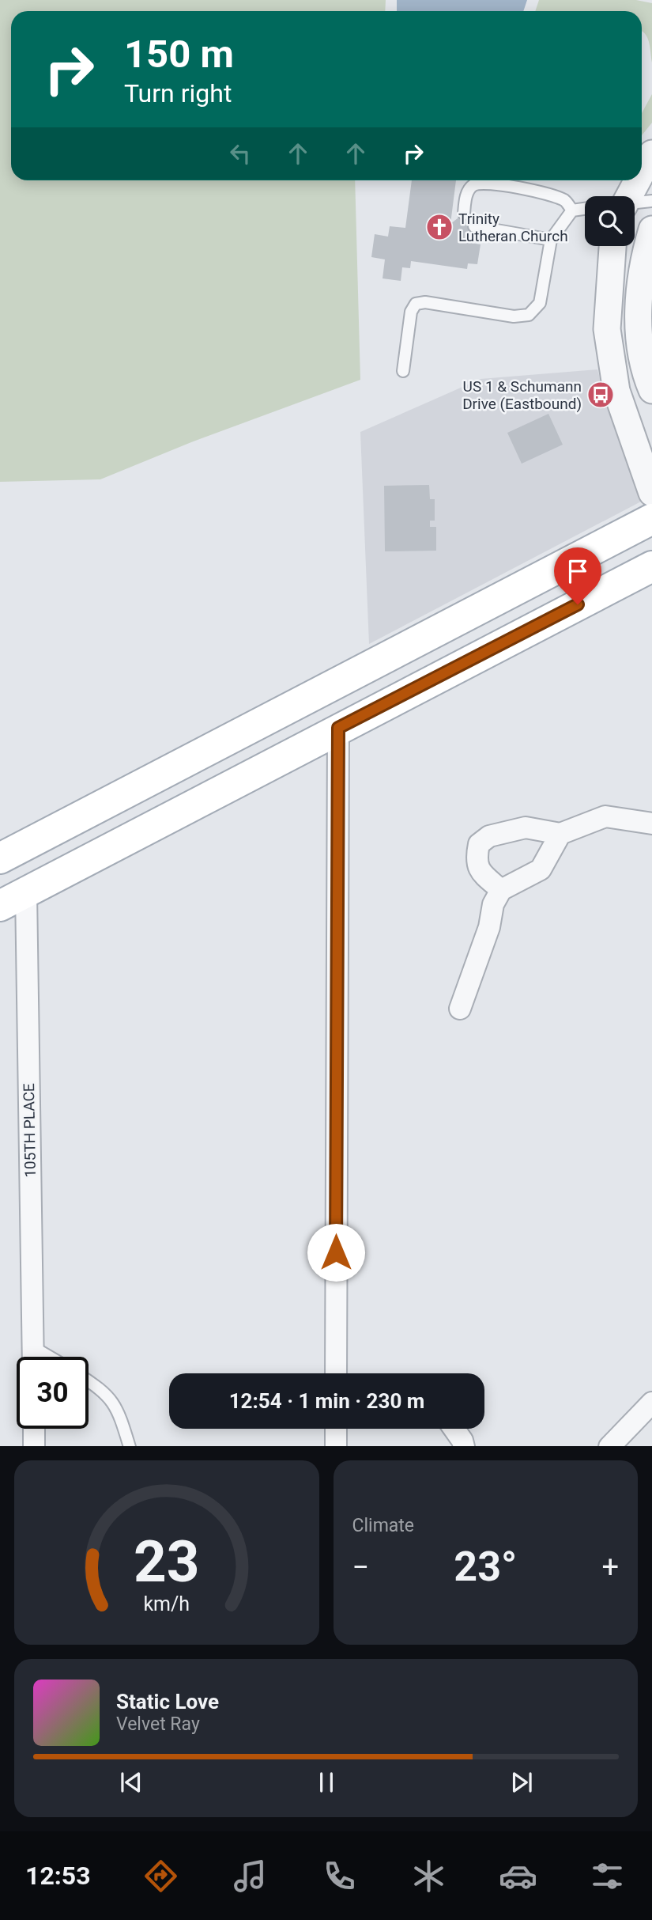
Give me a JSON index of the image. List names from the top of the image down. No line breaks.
{"streets":{"street":["105TH PLACE"]},"places":{"church":["Trinity Lutheran Church"],"bus stop":["US 1 & Schumann Drive (Eastbound)"]},"page":{"turn":["150 m","Turn right"],"limit":"30","trip":"12:54 · 1 min · 230 m","tile":"Climate","heat":["−","23°","+"],"song":["Static Love","Velvet Ray"],"tabs":"12:53","gauge":["23","km/h"]}}
